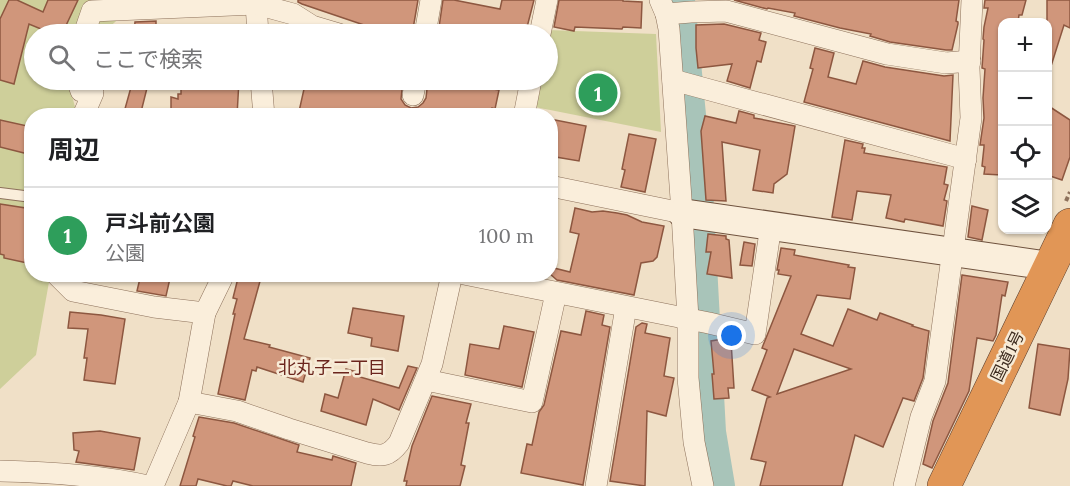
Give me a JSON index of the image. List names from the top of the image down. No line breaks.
{"streets":{"highway":["国道1号"]},"districts":["北丸子二丁目"],"page":{"map_buttons":["+","−"],"search":"ここで検索","pins":"1","heading":"周辺","list":[{"mark":"1","name":"戸斗前公園","note":"公園","value":"100 m"}]}}
